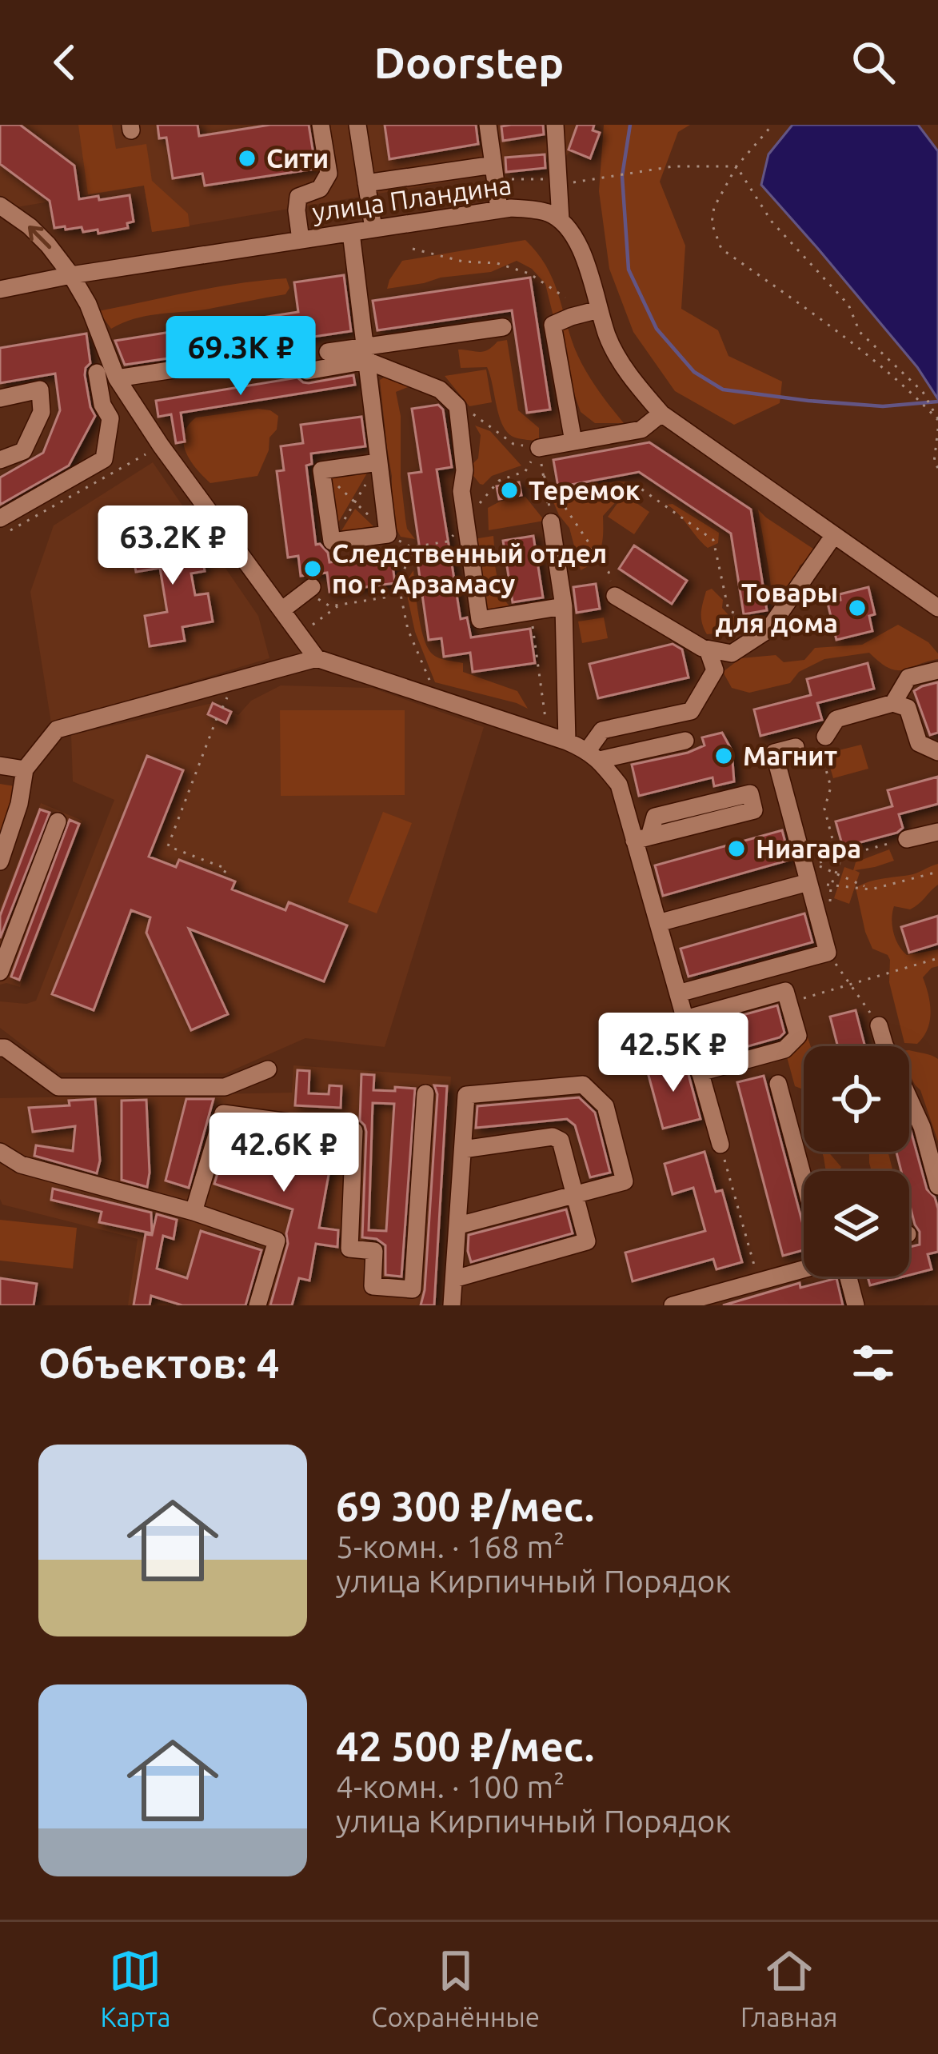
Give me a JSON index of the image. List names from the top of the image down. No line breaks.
{"streets":{"street":["улица Пландина"]},"places":["Сити","Теремок","Следственный отдел по г. Арзамасу","Товары для дома","Магнит","Ниагара"],"page":{"header":"Doorstep","price":["69.3K ₽","63.2K ₽","42.5K ₽","42.6K ₽"],"heading":"Объектов: 4","list":[{"name":"69 300 ₽/мес.","note":"5-комн. · 168 m² · улица Кирпичный Порядок"},{"name":"42 500 ₽/мес.","note":"4-комн. · 100 m² · улица Кирпичный Порядок"}],"tabs":["Карта","Сохранённые","Главная"]}}
